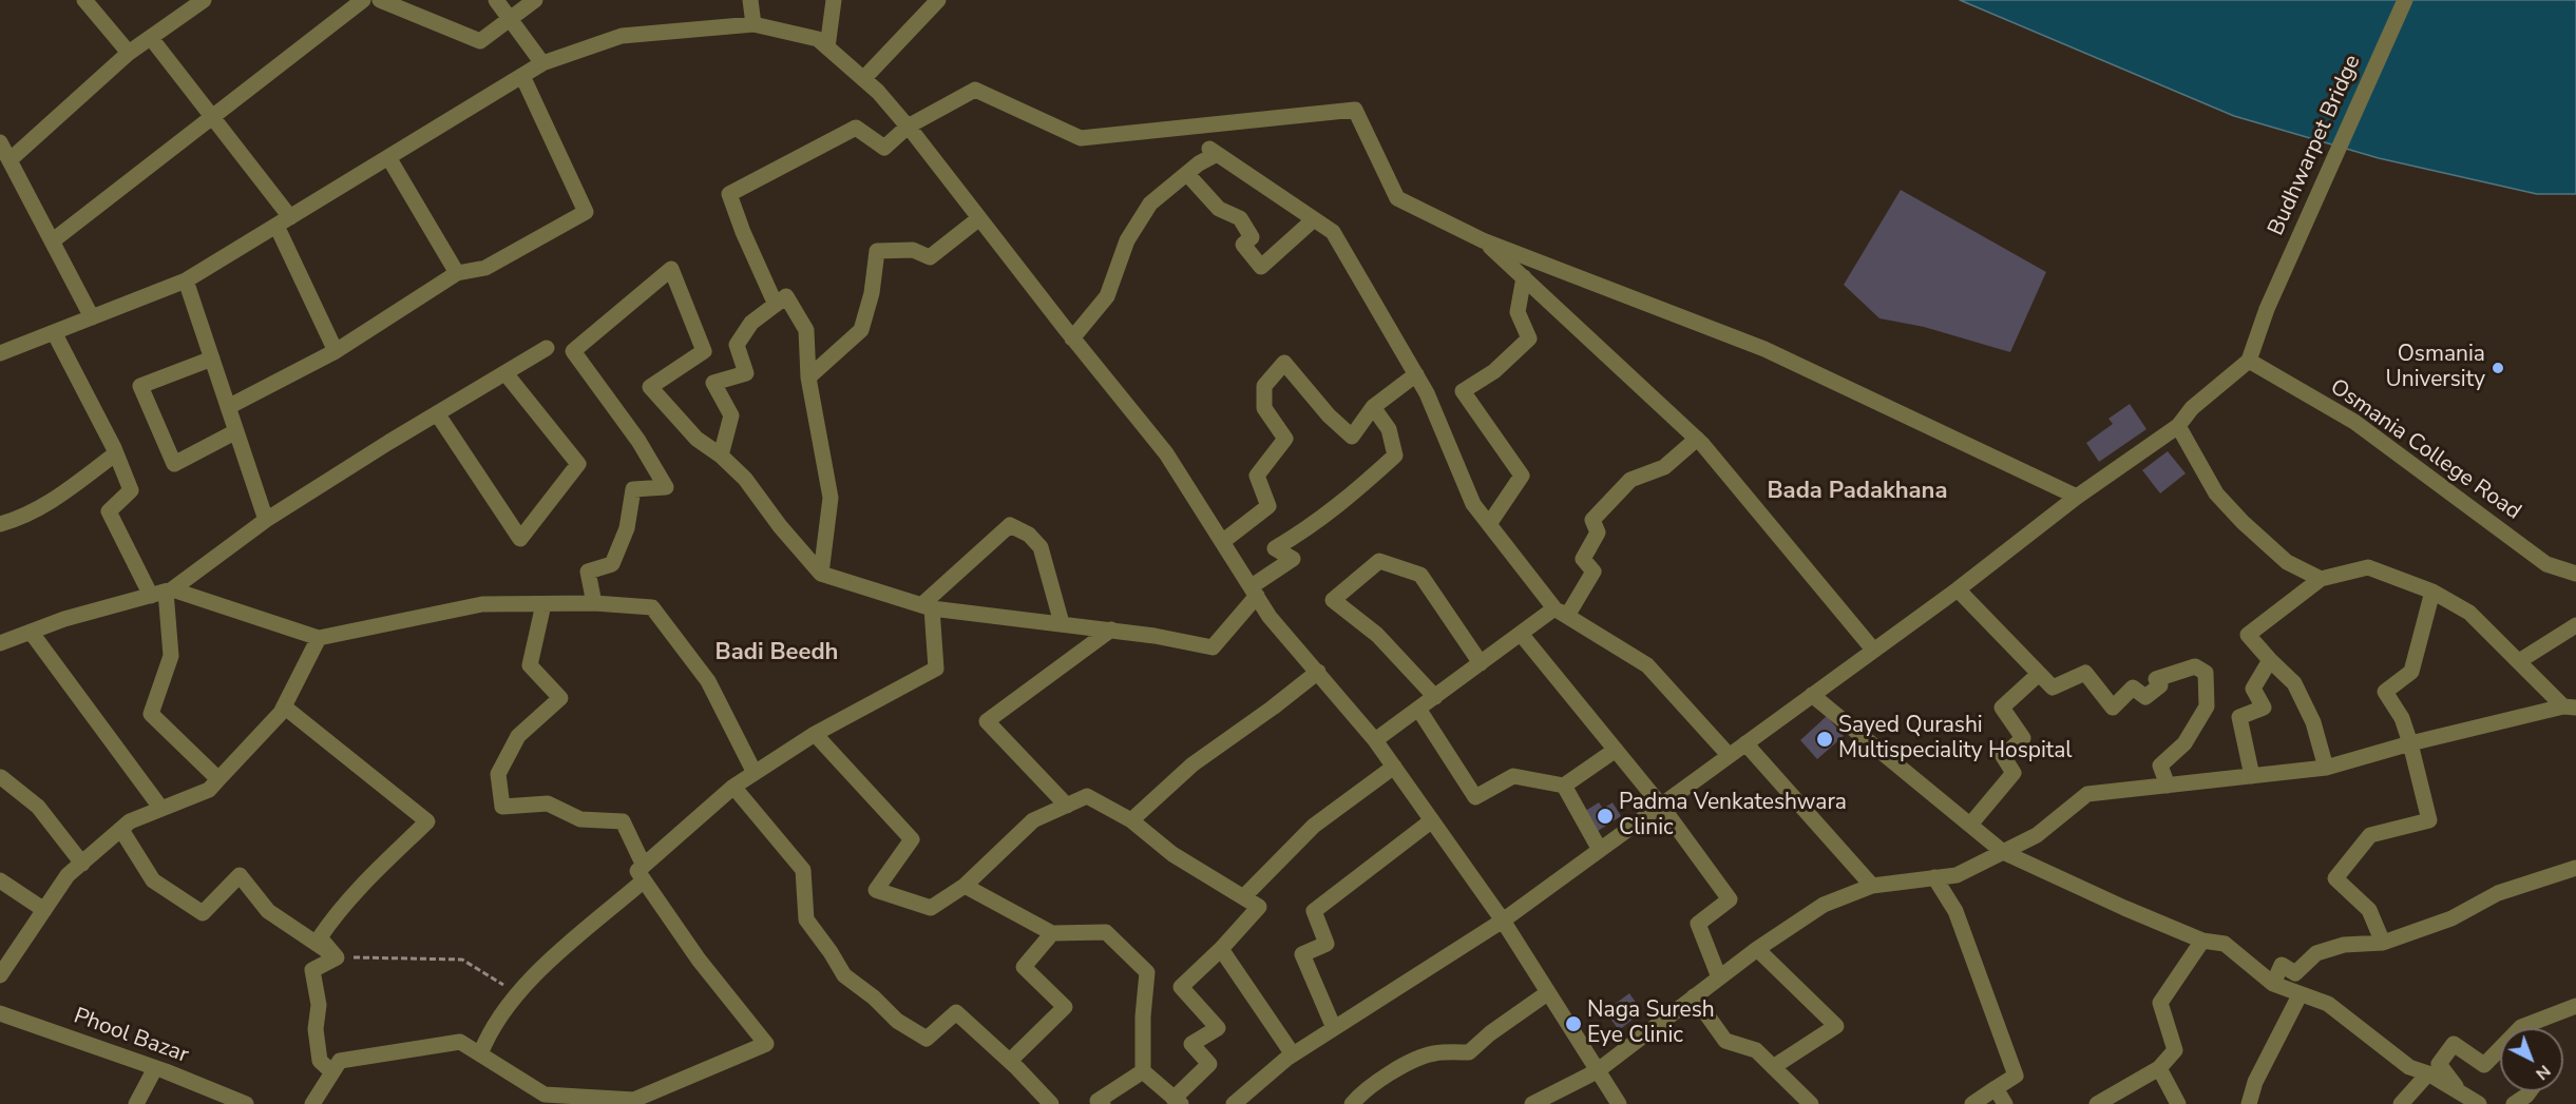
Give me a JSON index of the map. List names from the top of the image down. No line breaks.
{"streets":{"street":["Budhwarpet Bridge","Osmania College Road","Phool Bazar"]},"crossings":[["Budhwarpet Bridge","Osmania College Road"]],"districts":["Bada Padakhana","Badi Beedh"],"places":["Osmania University","Sayed Qurashi Multispeciality Hospital","Padma Venkateshwara Clinic","Naga Suresh Eye Clinic"],"north":"bottom right"}
